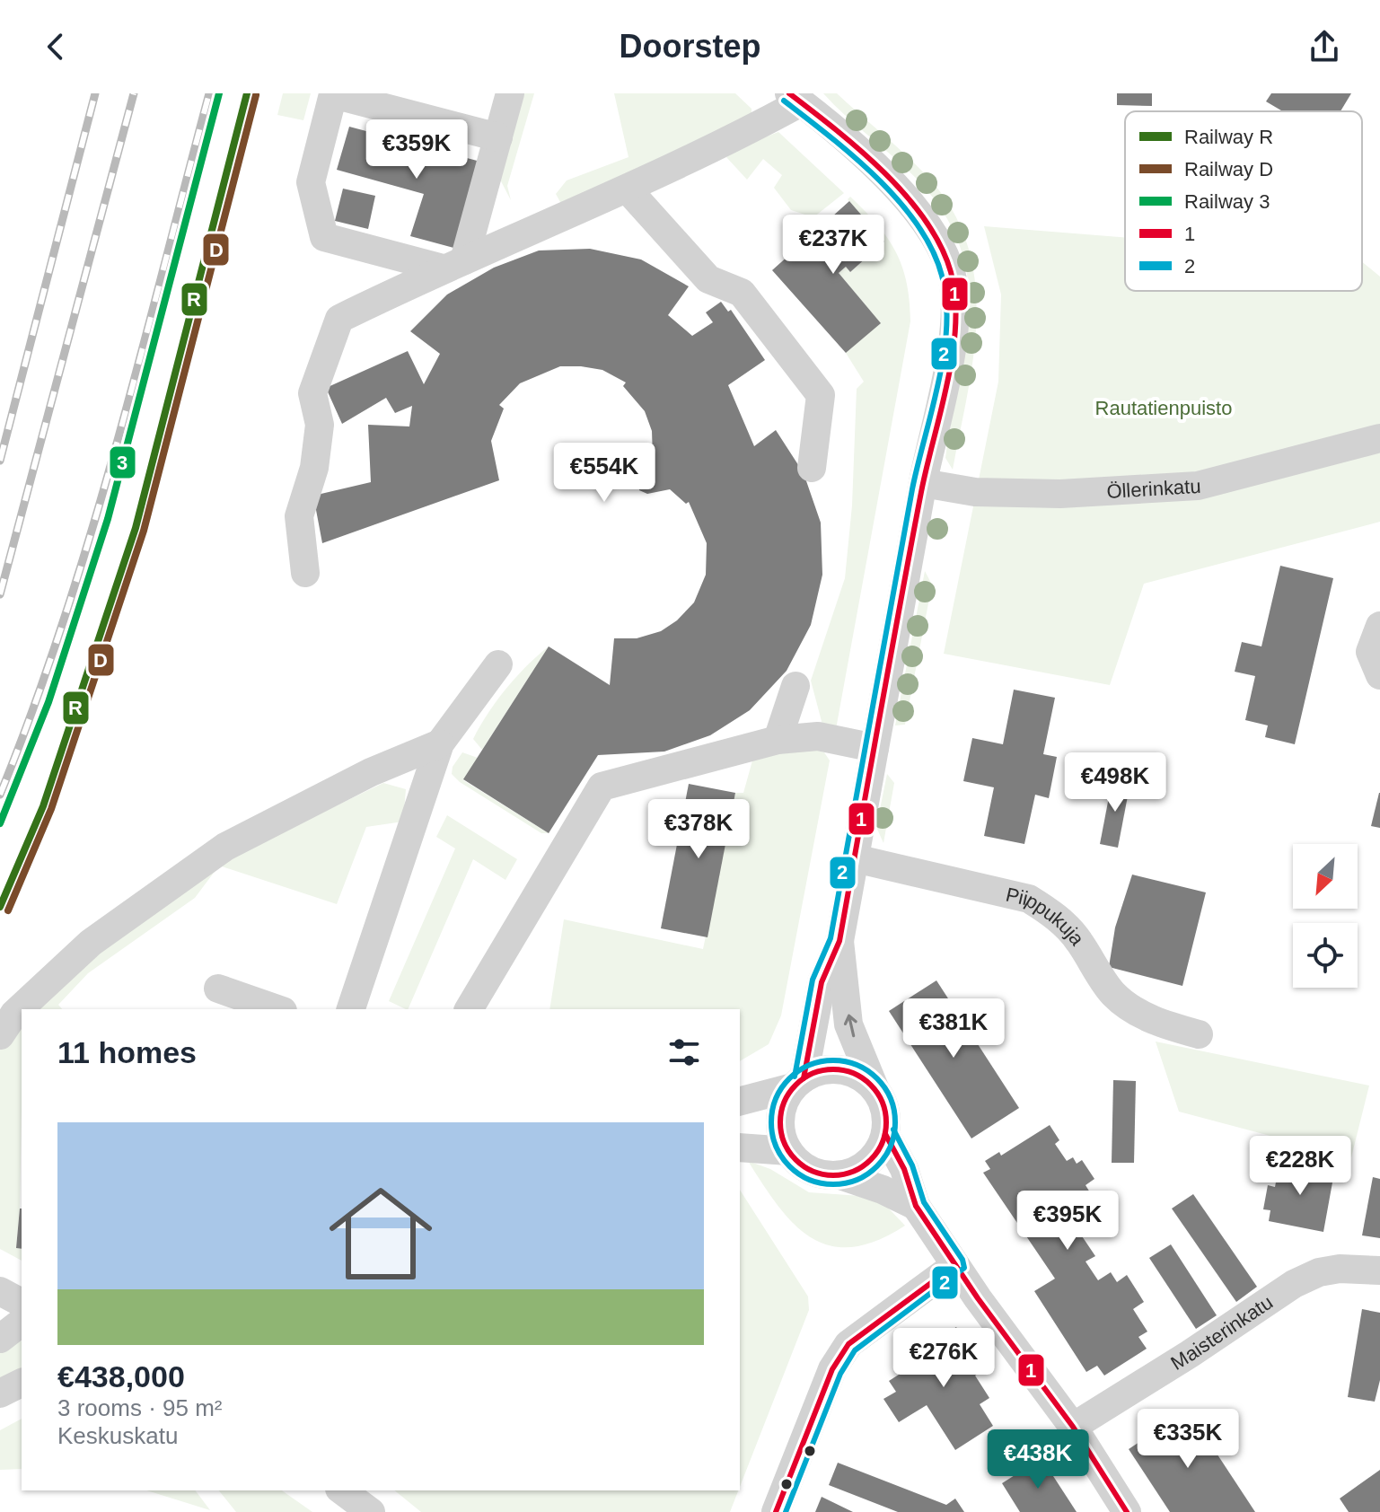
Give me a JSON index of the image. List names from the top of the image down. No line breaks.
{"streets":{"street":["Öllerinkatu","Piippukuja","Maisterinkatu"]},"parks":["Rautatienpuisto"],"lines":["rail line R","rail line 3","transit line 1","rail line D","transit line 2"],"legend":["Railway R","Railway D","Railway 3","1","2"],"north":"bottom left","page":{"header":"Doorstep","price":["€359K","€237K","€554K","€498K","€378K","€381K","€228K","€395K","€276K","€335K","€438K"],"heading":"11 homes","list":[{"name":"€438,000","note":"3 rooms · 95 m² · Keskuskatu"}]}}
